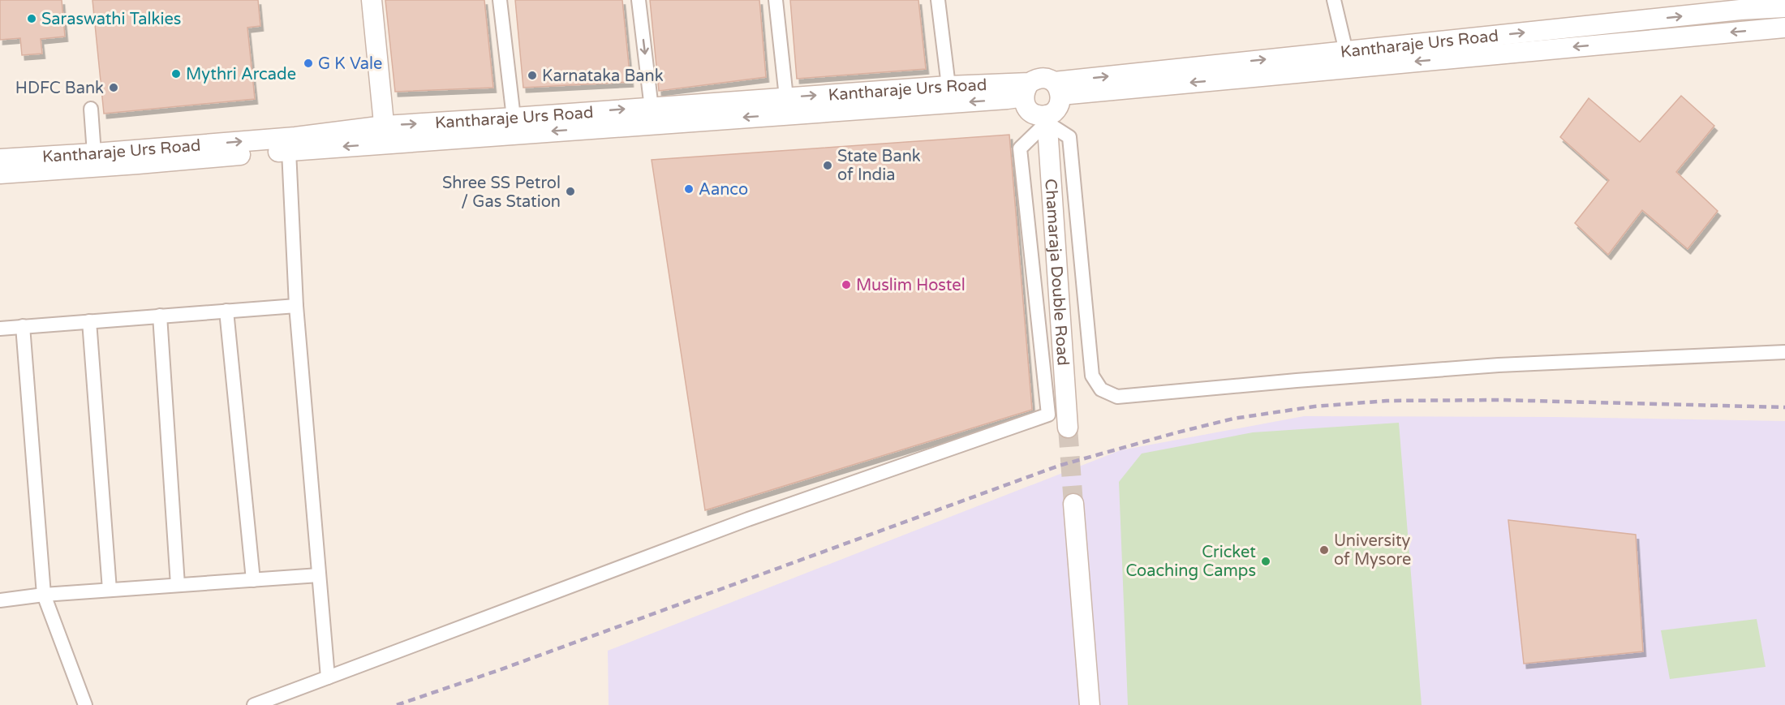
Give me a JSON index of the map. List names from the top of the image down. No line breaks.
{"streets":{"street":["Kantharaje Urs Road","Chamaraja Double Road"]},"crossings":[["Kantharaje Urs Road","Chamaraja Double Road"]],"places":["Saraswathi Talkies","G K Vale","Mythri Arcade","Karnataka Bank","HDFC Bank","State Bank of India","Aanco","Shree SS Petrol / Gas Station","Muslim Hostel","University of Mysore","Cricket Coaching Camps"]}
